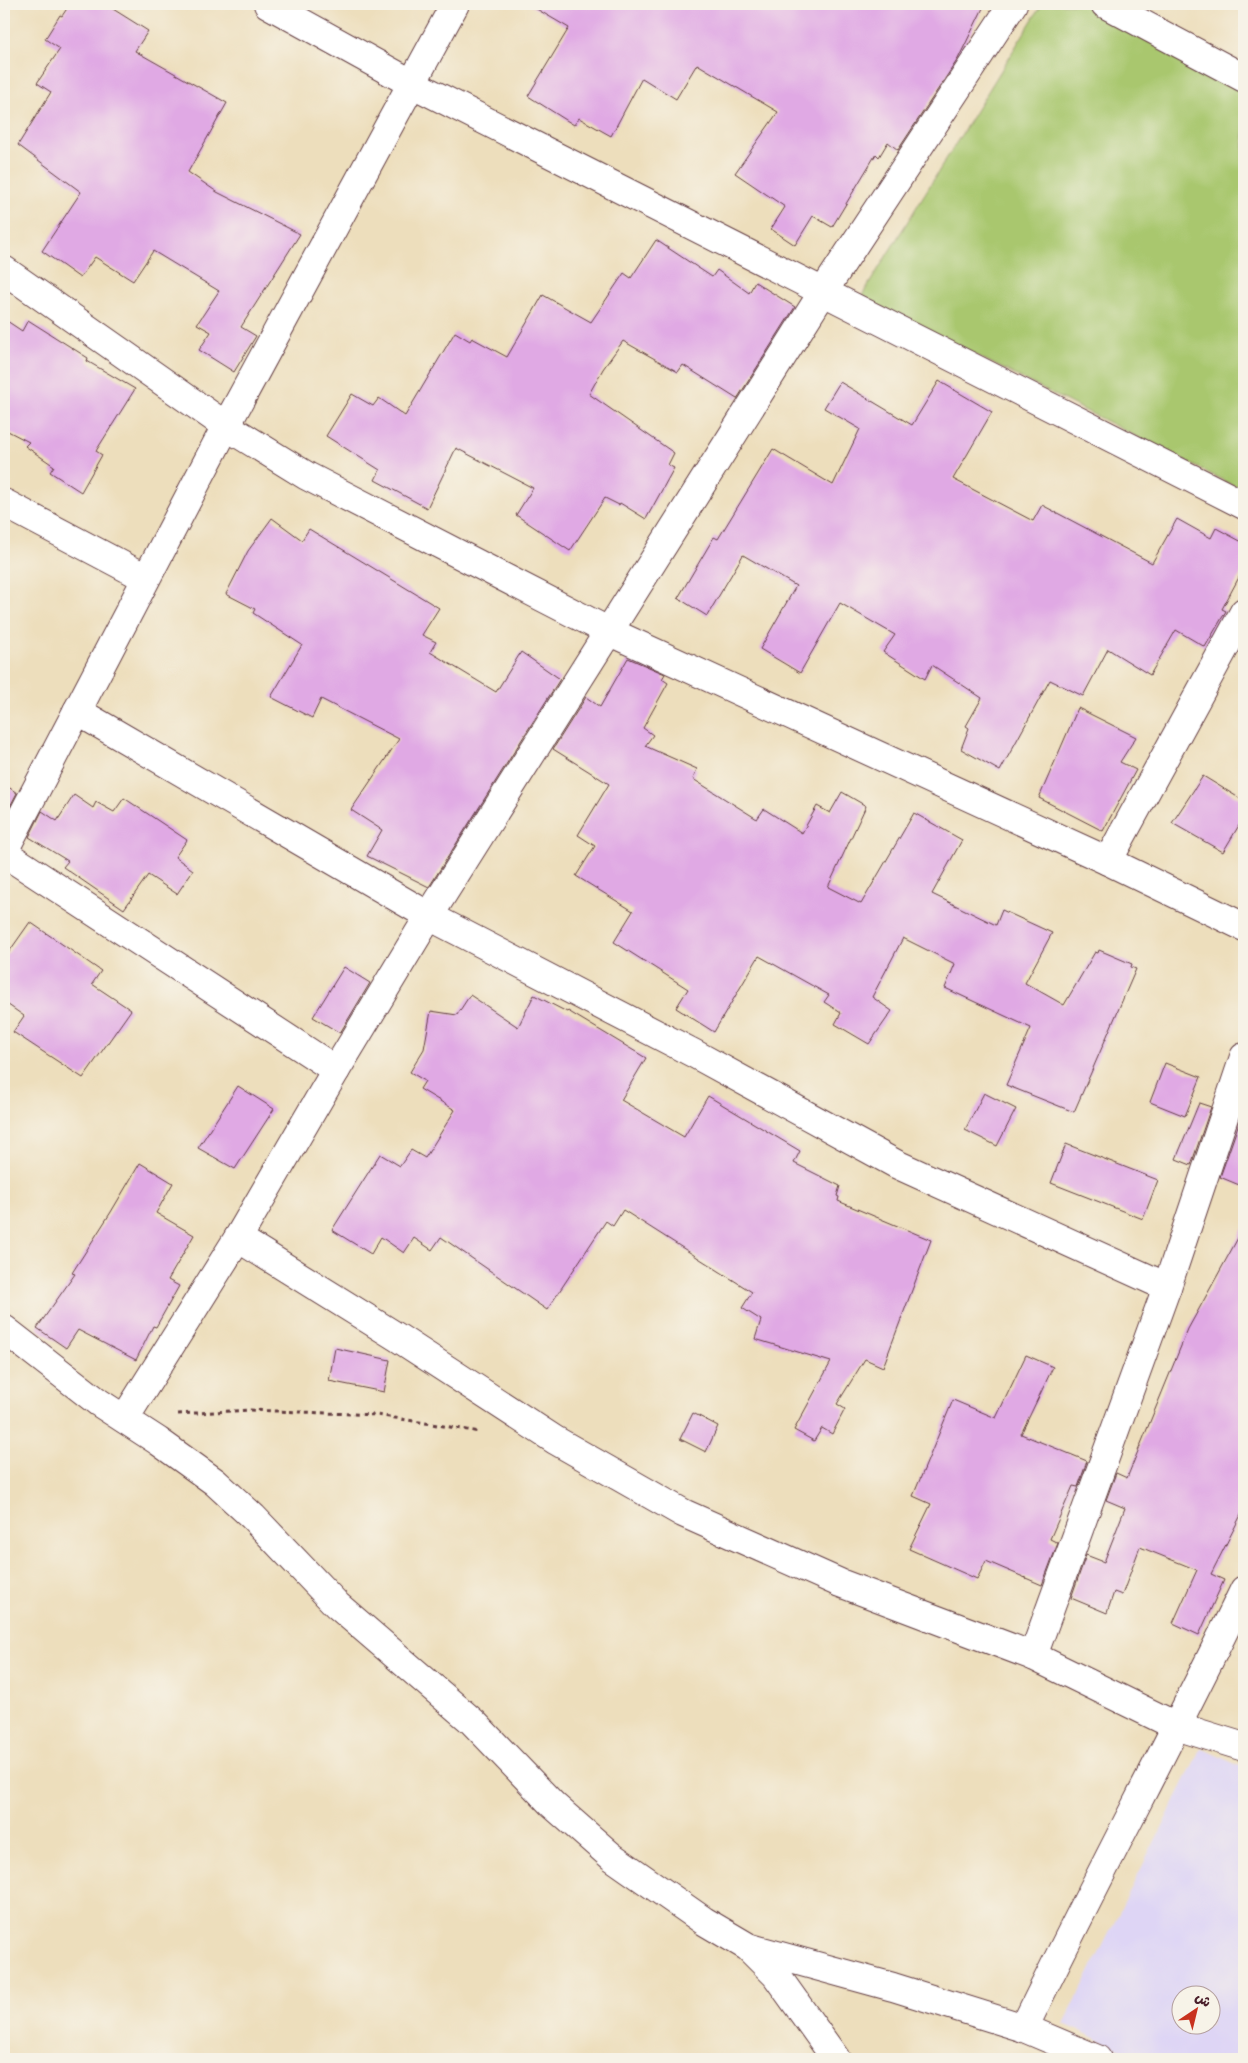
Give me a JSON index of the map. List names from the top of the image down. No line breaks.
{"north":"top right"}
